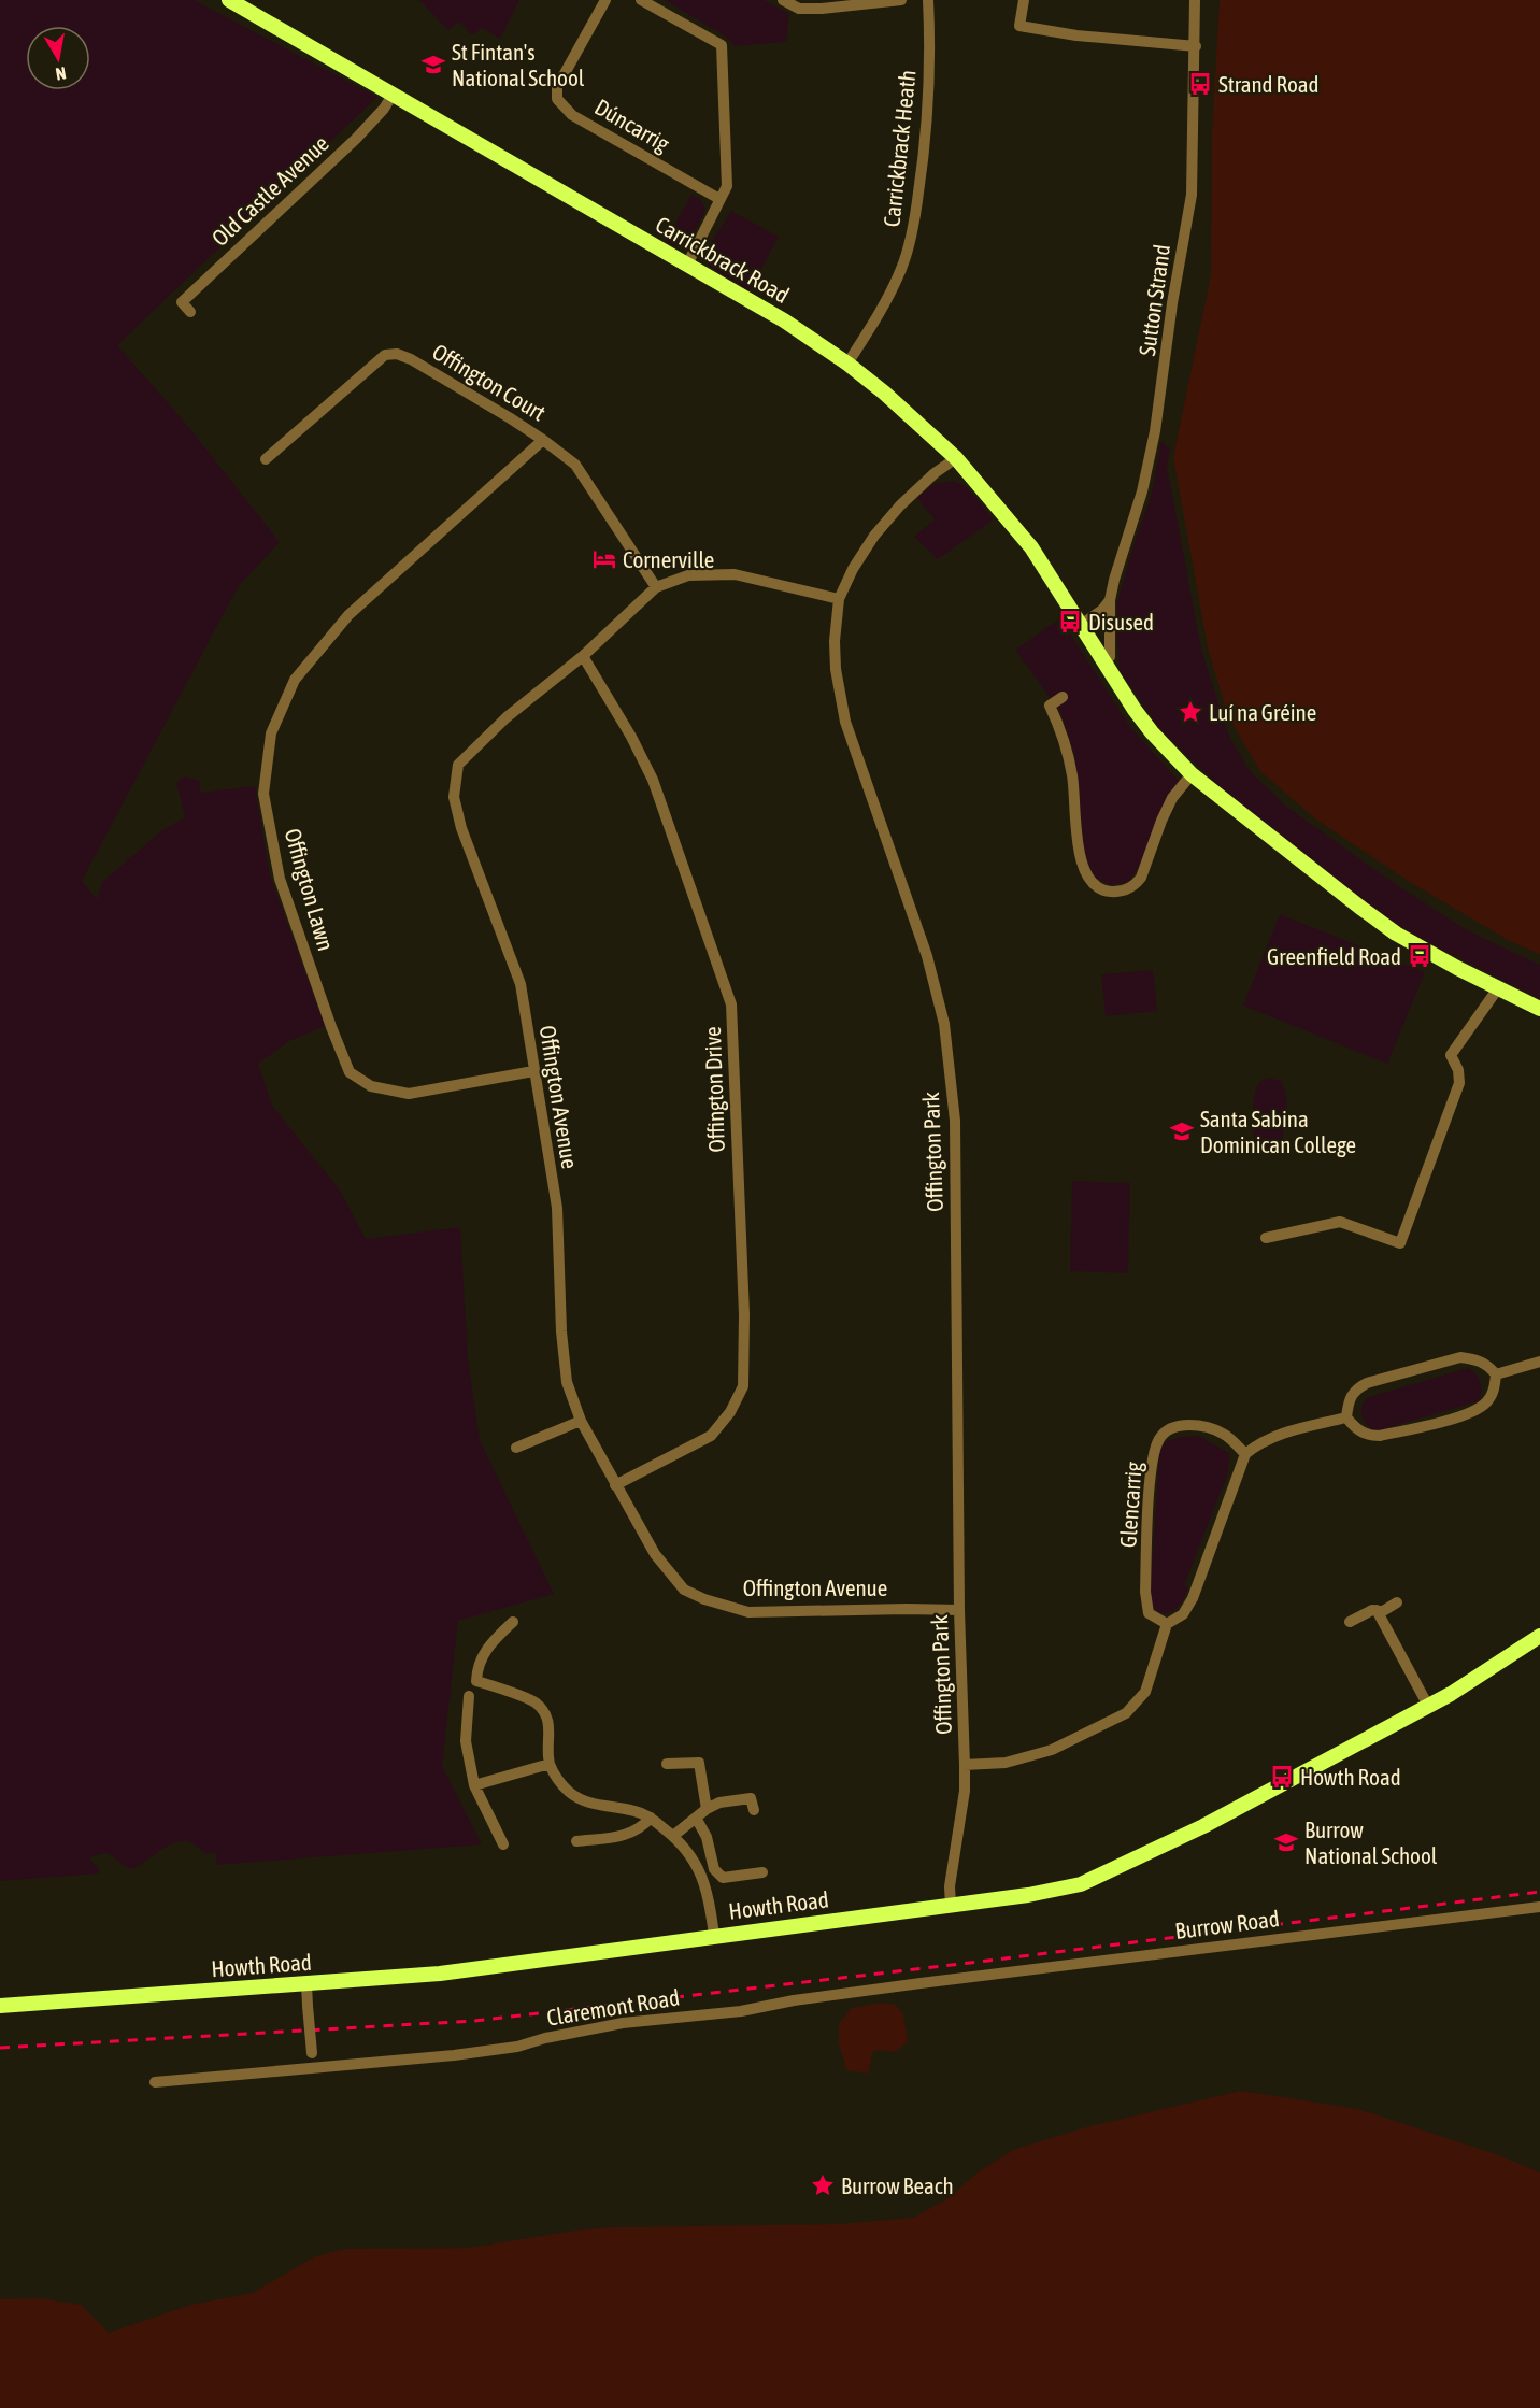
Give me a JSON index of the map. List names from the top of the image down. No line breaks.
{"streets":{"main road":["Carrickbrack Road","Howth Road"],"street":["Dúncarrig","Carrickbrack Heath","Old Castle Avenue","Sutton Strand","Offington Court","Offington Lawn","Offington Drive","Offington Avenue","Offington Park","Glencarrig","Burrow Road","Claremont Road"]},"crossings":[["Carrickbrack Heath","Carrickbrack Road"],["Old Castle Avenue","Carrickbrack Road"],["Carrickbrack Road","Sutton Strand"],["Carrickbrack Road","Offington Park"],["Offington Court","Offington Lawn"],["Offington Court","Offington Avenue"],["Offington Lawn","Offington Avenue"],["Offington Drive","Offington Avenue"],["Offington Avenue","Offington Park"],["Offington Park","Howth Road"],["Burrow Road","Claremont Road"]],"places":{"school or university":["St Fintan's National School","Santa Sabina Dominican College","Burrow National School"],"bus stop":["Strand Road","Disused","Greenfield Road","Howth Road"],"hotel":["Cornerville"],"place":["Luí na Gréine","Burrow Beach"]},"north":"bottom"}
